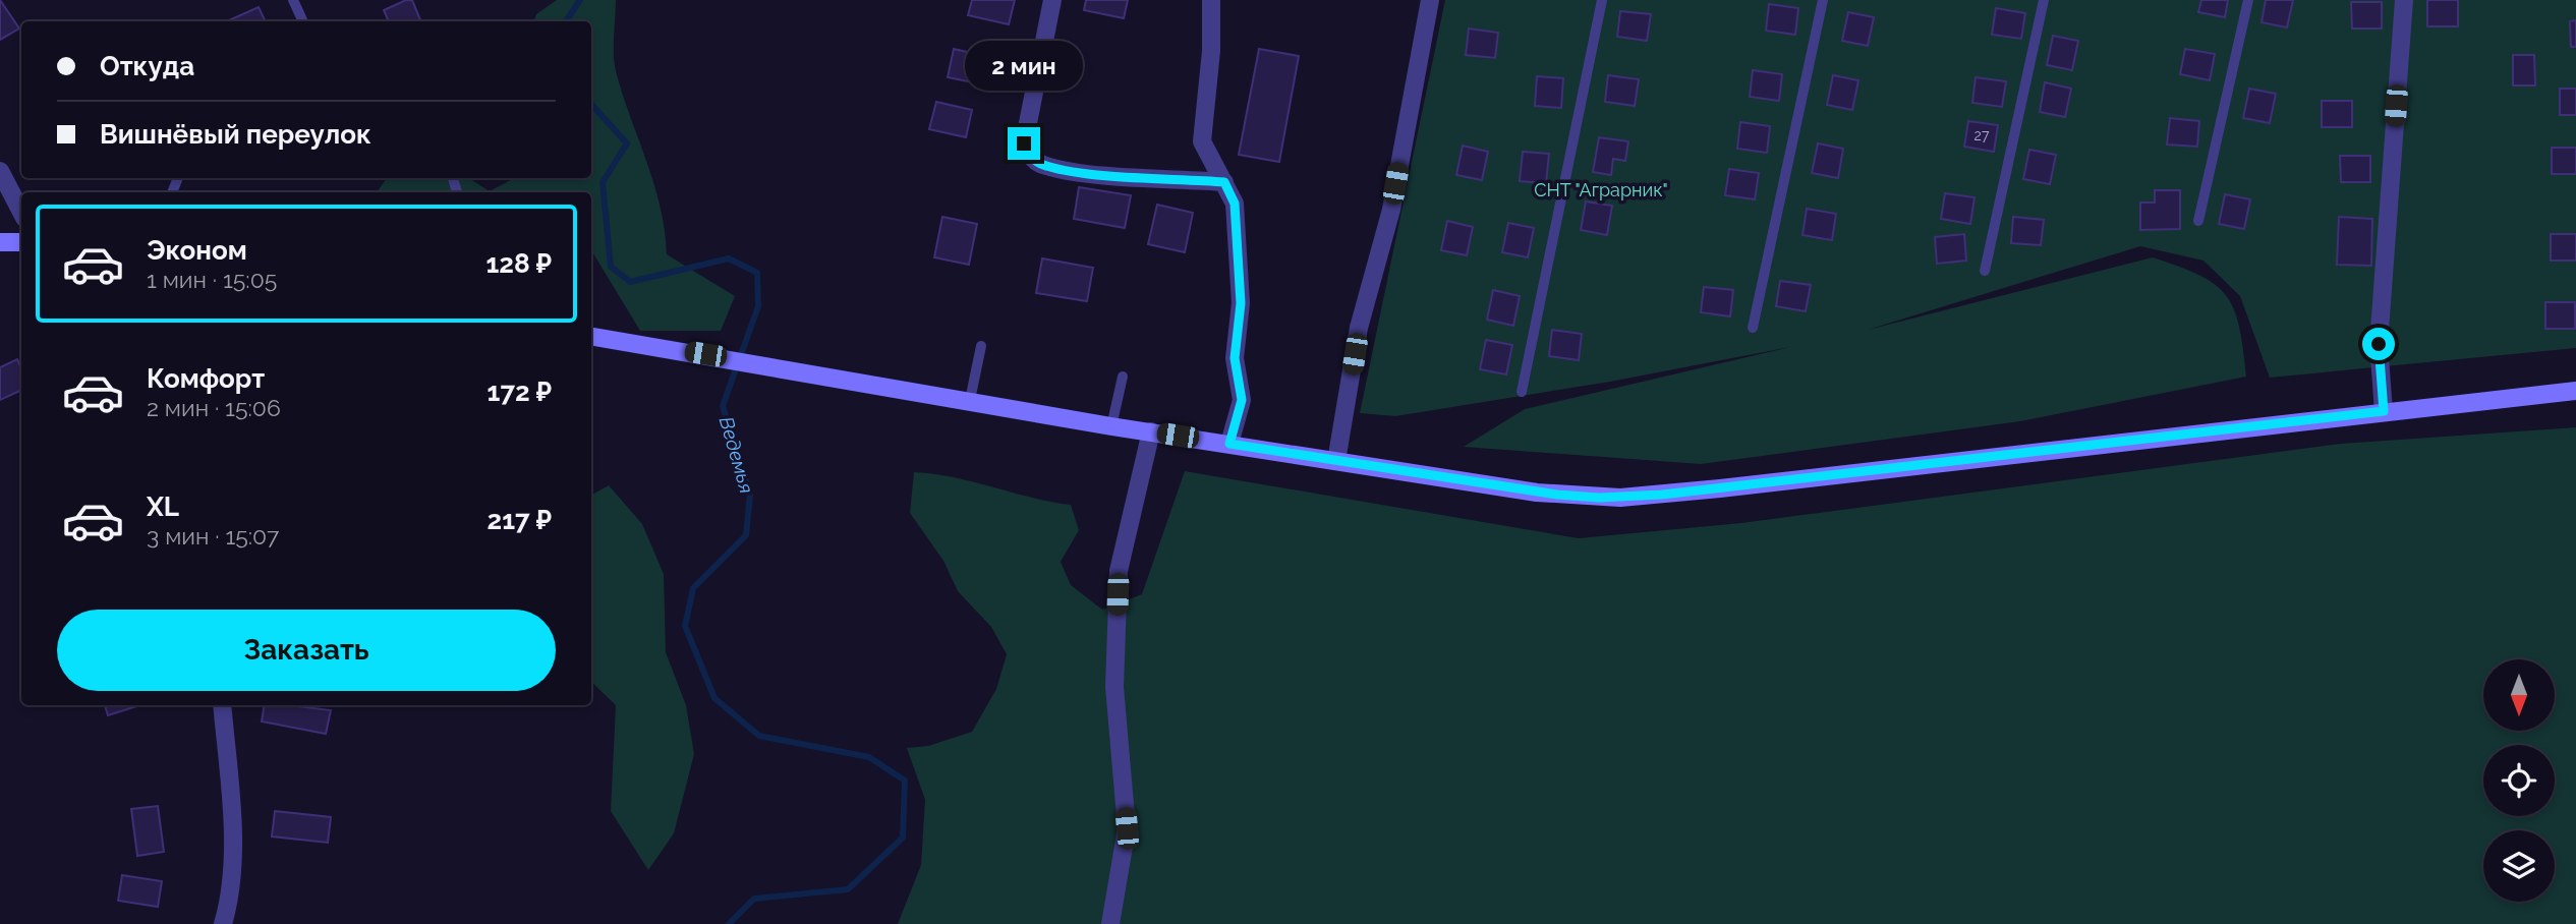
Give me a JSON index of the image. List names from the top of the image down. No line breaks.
{"water":["Ведемья"],"parks":["СНТ \"Аграрник\""],"house_numbers":["27"],"north":"bottom","page":{"banner":["Откуда","Вишнёвый переулок"],"bubble":"2 мин","list":[{"name":"Эконом","note":"1 мин · 15:05","value":"128 ₽"},{"name":"Комфорт","note":"2 мин · 15:06","value":"172 ₽"},{"name":"XL","note":"3 мин · 15:07","value":"217 ₽"}],"buttons":"Заказать"}}
